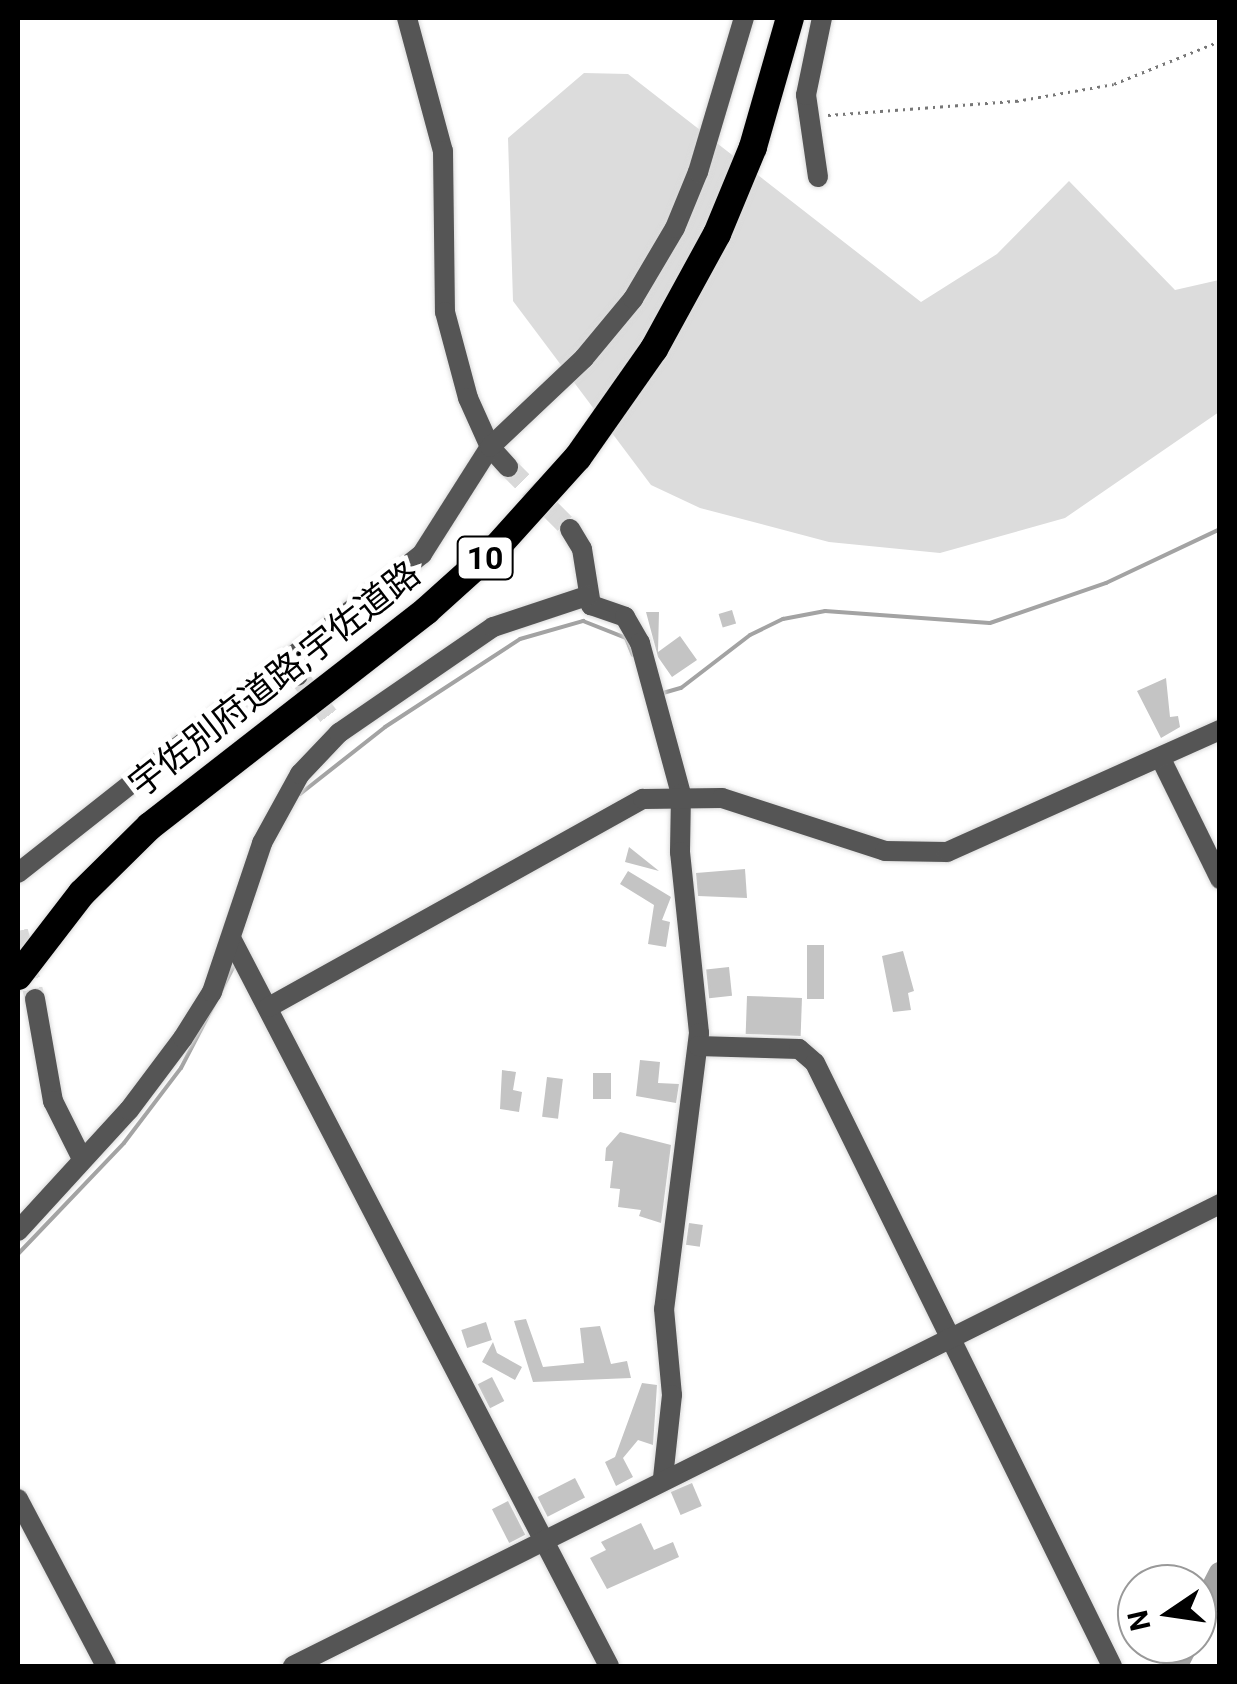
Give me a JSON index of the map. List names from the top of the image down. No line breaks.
{"streets":{"highway":["10","宇佐別府道路;宇佐道路"]},"north":"left"}
